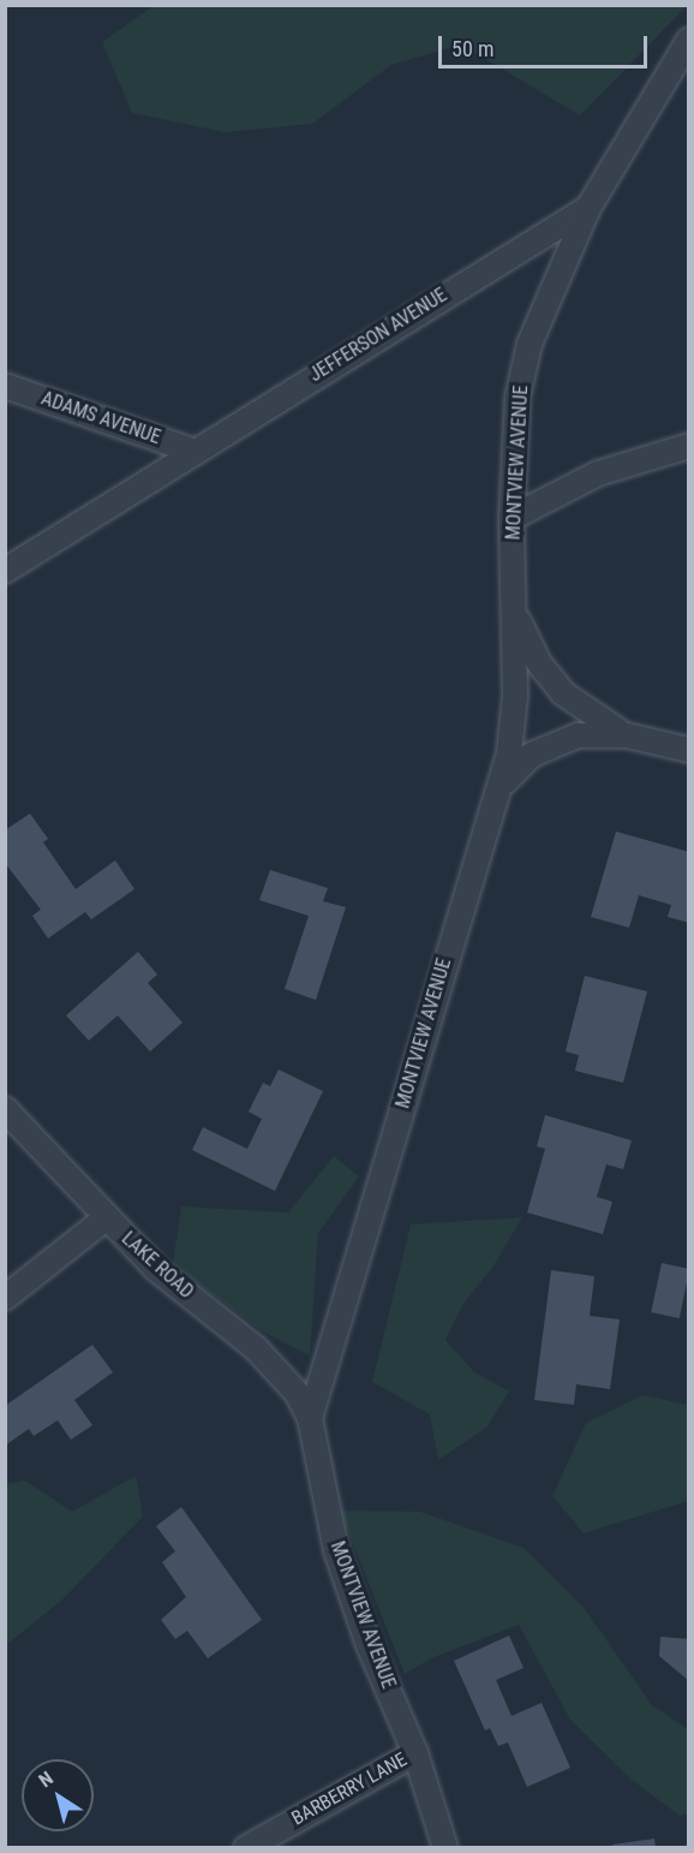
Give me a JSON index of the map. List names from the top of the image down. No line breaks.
{"streets":{"street":["JEFFERSON AVENUE","ADAMS AVENUE","MONTVIEW AVENUE","LAKE ROAD","BARBERRY LANE"]},"crossings":[["JEFFERSON AVENUE","ADAMS AVENUE"],["JEFFERSON AVENUE","MONTVIEW AVENUE"],["MONTVIEW AVENUE","LAKE ROAD"],["MONTVIEW AVENUE","BARBERRY LANE"]],"scale_bar":"50 m","north":"top left"}
